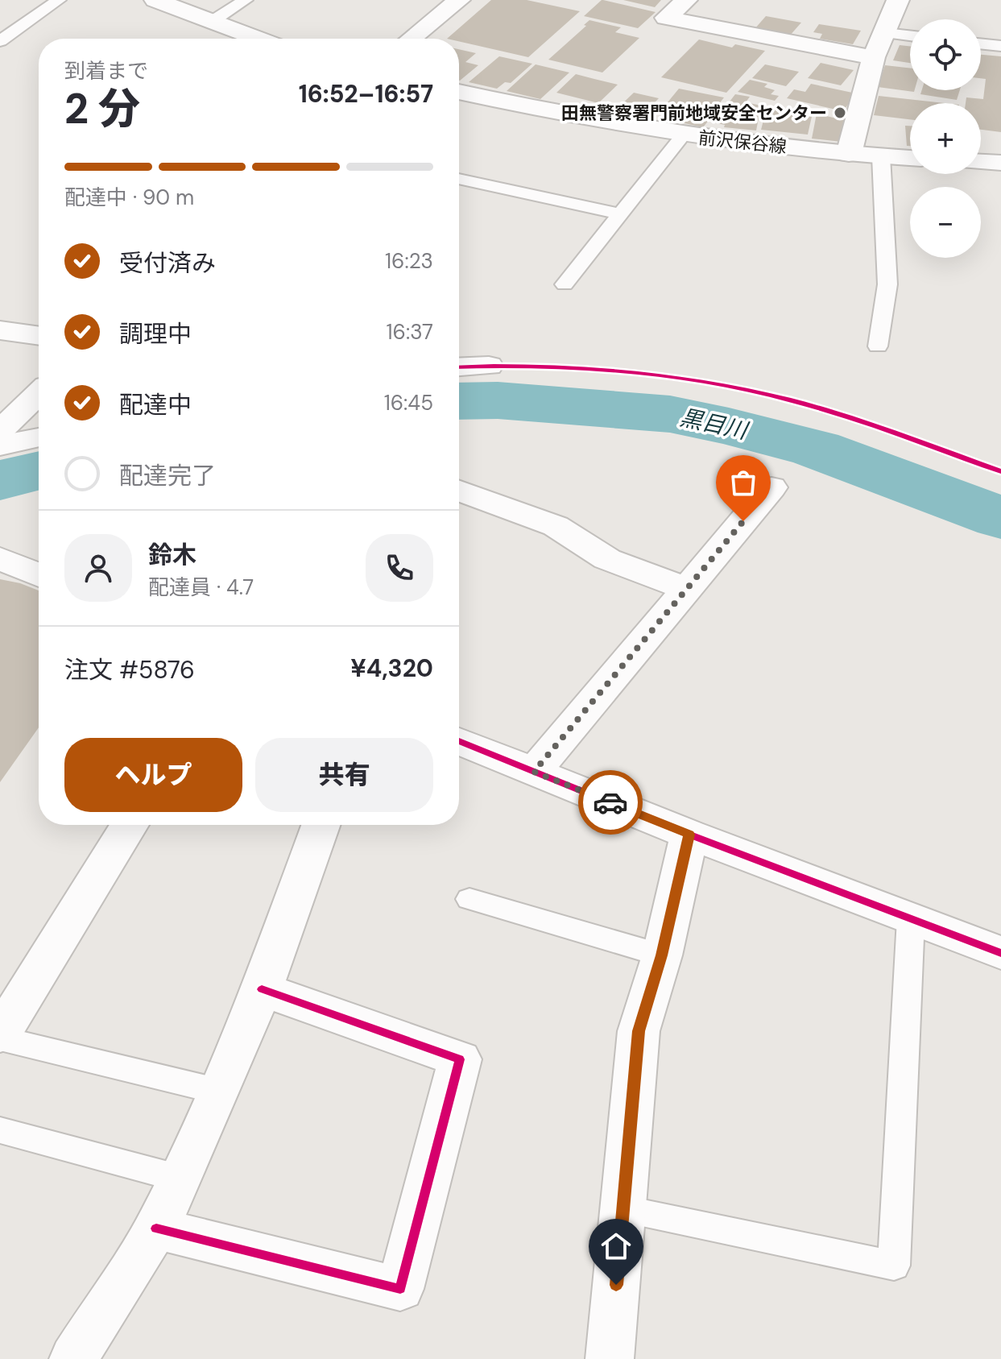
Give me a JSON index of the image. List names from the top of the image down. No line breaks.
{"streets":{"street":["前沢保谷線"]},"water":["黒目川"],"places":["田無警察署門前地域安全センター"],"page":{"map_buttons":["+","−"],"heading":["2 分","到着まで","16:52–16:57"],"panel":["鈴木","配達員 · 4.7","注文 #5876","¥4,320"],"bar":"配達中 · 90 m","list":[["受付済み","16:23"],["調理中","16:37"],["配達中","16:45"],"配達完了"],"buttons":["ヘルプ","共有"]}}
